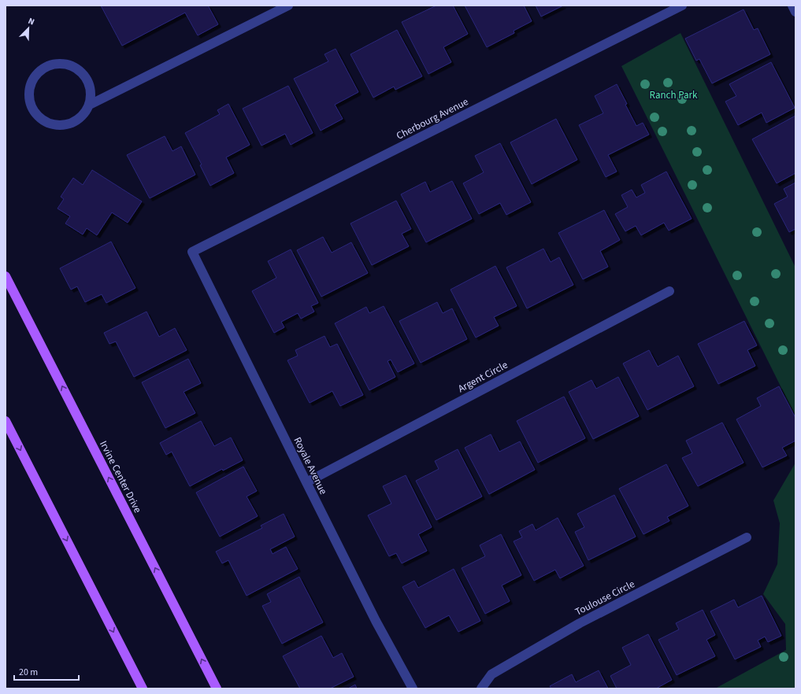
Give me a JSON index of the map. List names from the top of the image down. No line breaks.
{"streets":{"main road":["Irvine Center Drive"],"street":["Cherbourg Avenue","Argent Circle","Royale Avenue","Toulouse Circle"]},"crossings":[["Cherbourg Avenue","Royale Avenue"],["Argent Circle","Royale Avenue"]],"parks":["Ranch Park"],"scale_bar":"20 m","north":"top right"}
